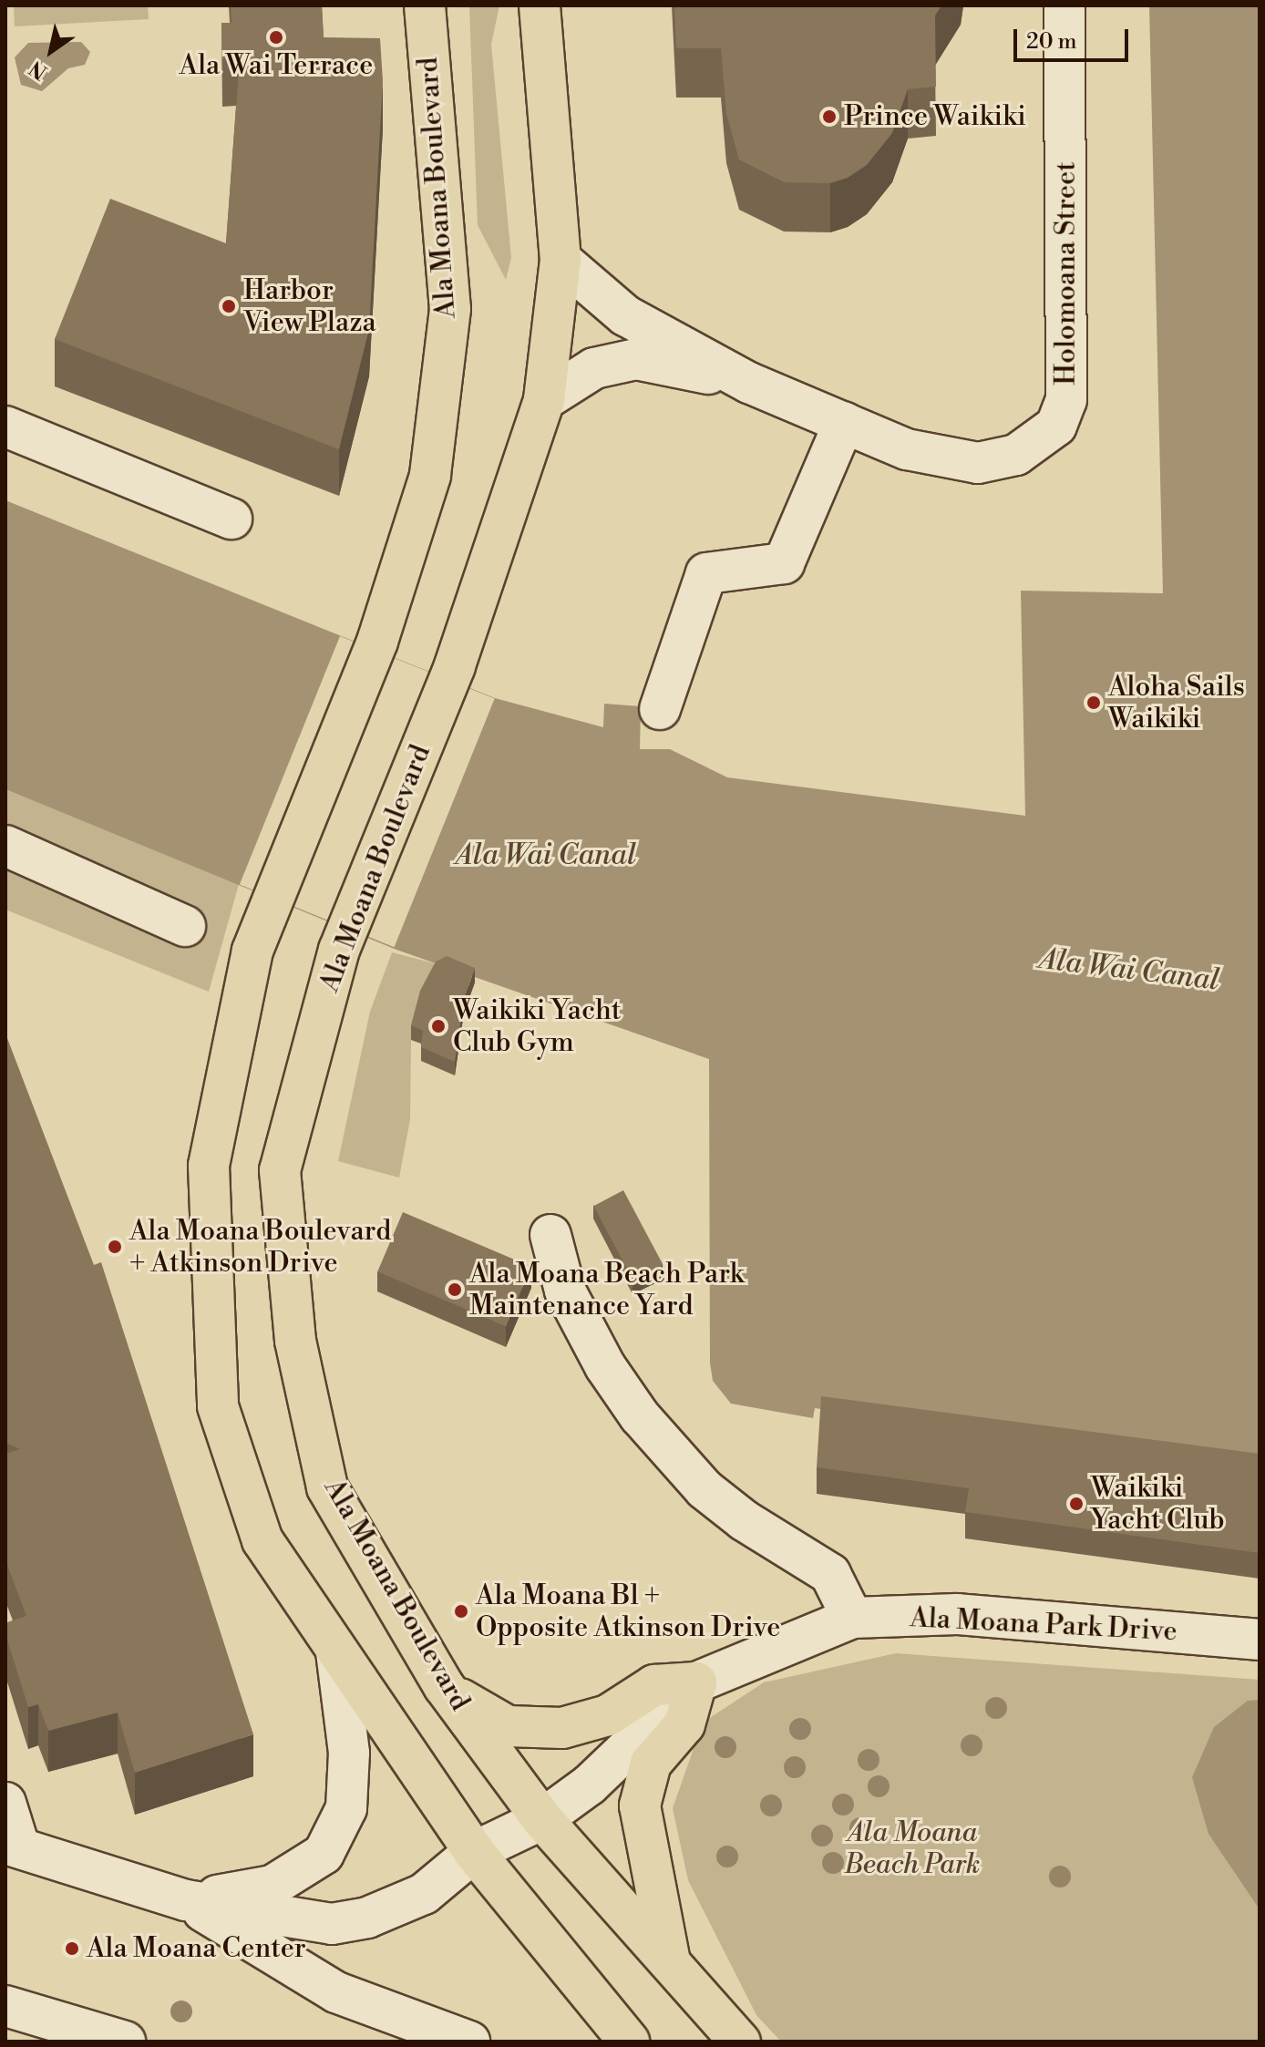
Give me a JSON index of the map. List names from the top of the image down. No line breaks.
{"streets":{"main road":["Ala Moana Boulevard"],"street":["Holomoana Street","Ala Moana Park Drive"]},"crossings":[["Ala Moana Boulevard","Holomoana Street"],["Ala Moana Boulevard","Ala Moana Park Drive"]],"water":["Ala Wai Canal"],"parks":["Ala Moana Beach Park"],"places":["Ala Wai Terrace","Prince Waikiki","Harbor View Plaza","Aloha Sails Waikiki","Waikiki Yacht Club Gym","Ala Moana Boulevard + Atkinson Drive","Ala Moana Beach Park Maintenance Yard","Waikiki Yacht Club","Ala Moana Bl + Opposite Atkinson Drive","Ala Moana Center"],"scale_bar":"20 m","north":"bottom left"}
